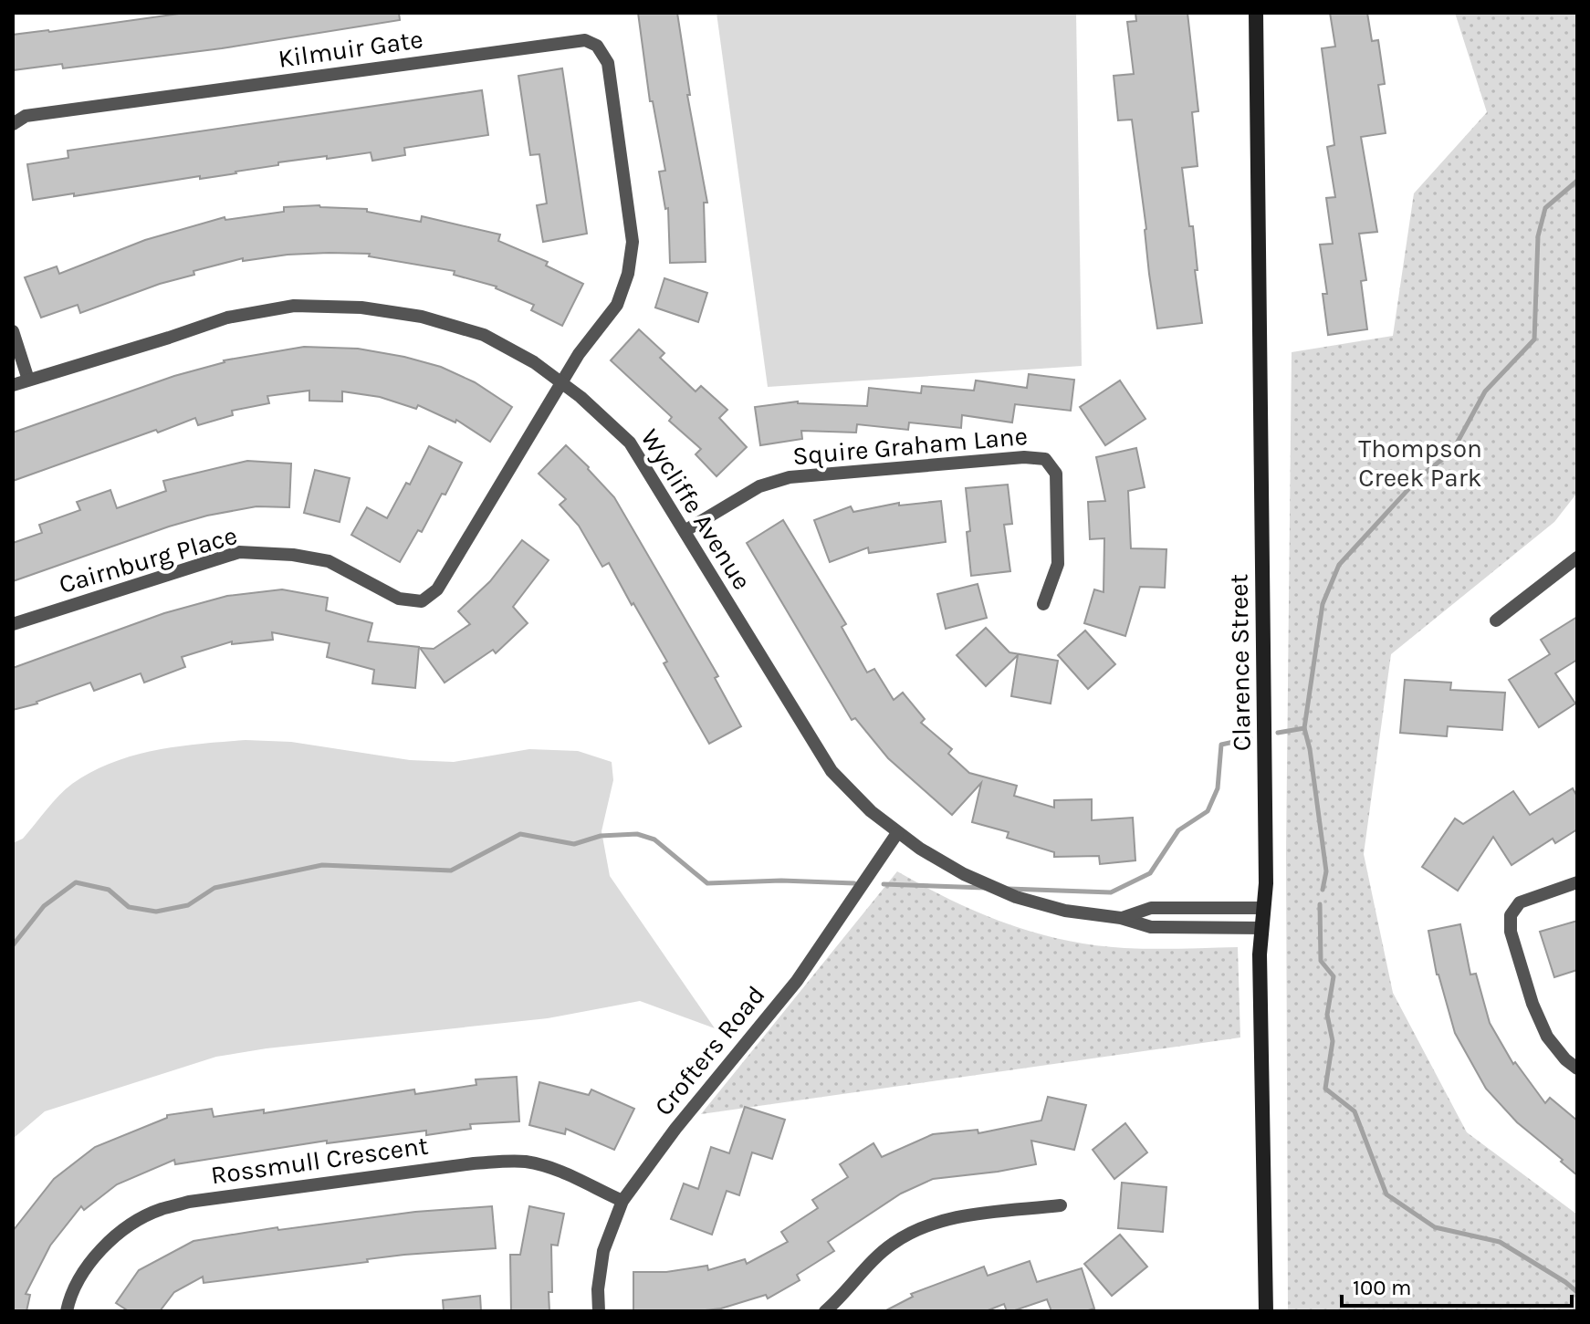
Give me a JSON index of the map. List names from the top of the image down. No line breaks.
{"streets":{"street":["Kilmuir Gate","Squire Graham Lane","Wycliffe Avenue","Cairnburg Place","Clarence Street","Crofters Road","Rossmull Crescent"]},"crossings":[["Kilmuir Gate","Wycliffe Avenue"],["Kilmuir Gate","Cairnburg Place"],["Squire Graham Lane","Wycliffe Avenue"],["Wycliffe Avenue","Cairnburg Place"],["Wycliffe Avenue","Clarence Street"],["Wycliffe Avenue","Crofters Road"],["Crofters Road","Rossmull Crescent"]],"parks":["Thompson Creek Park"],"scale_bar":"100 m"}
